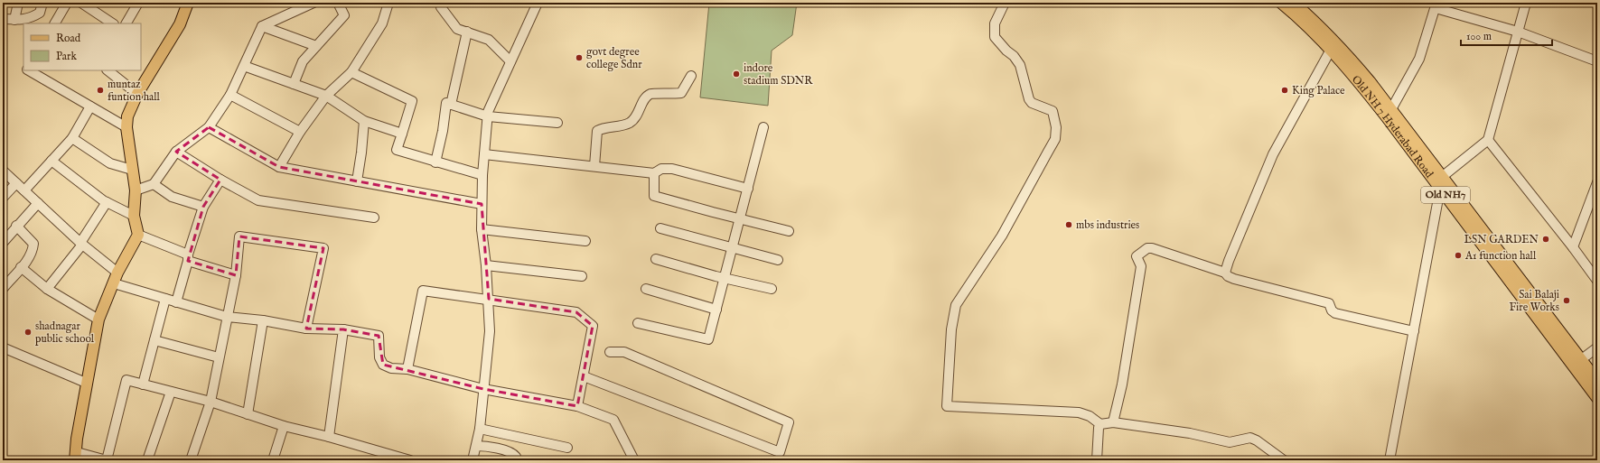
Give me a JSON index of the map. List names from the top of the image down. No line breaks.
{"streets":{"main road":["Old NH 7 Hyderabad Road","Old NH7"]},"places":["govt degree college Sdnr","indore stadium SDNR","muntaz funtion hall","King Palace","mbs industries","LSN GARDEN","A1 function hall","Sai Balaji Fire Works","shadnagar public school"],"legend":["Road","Park"],"scale_bar":"100 m"}
